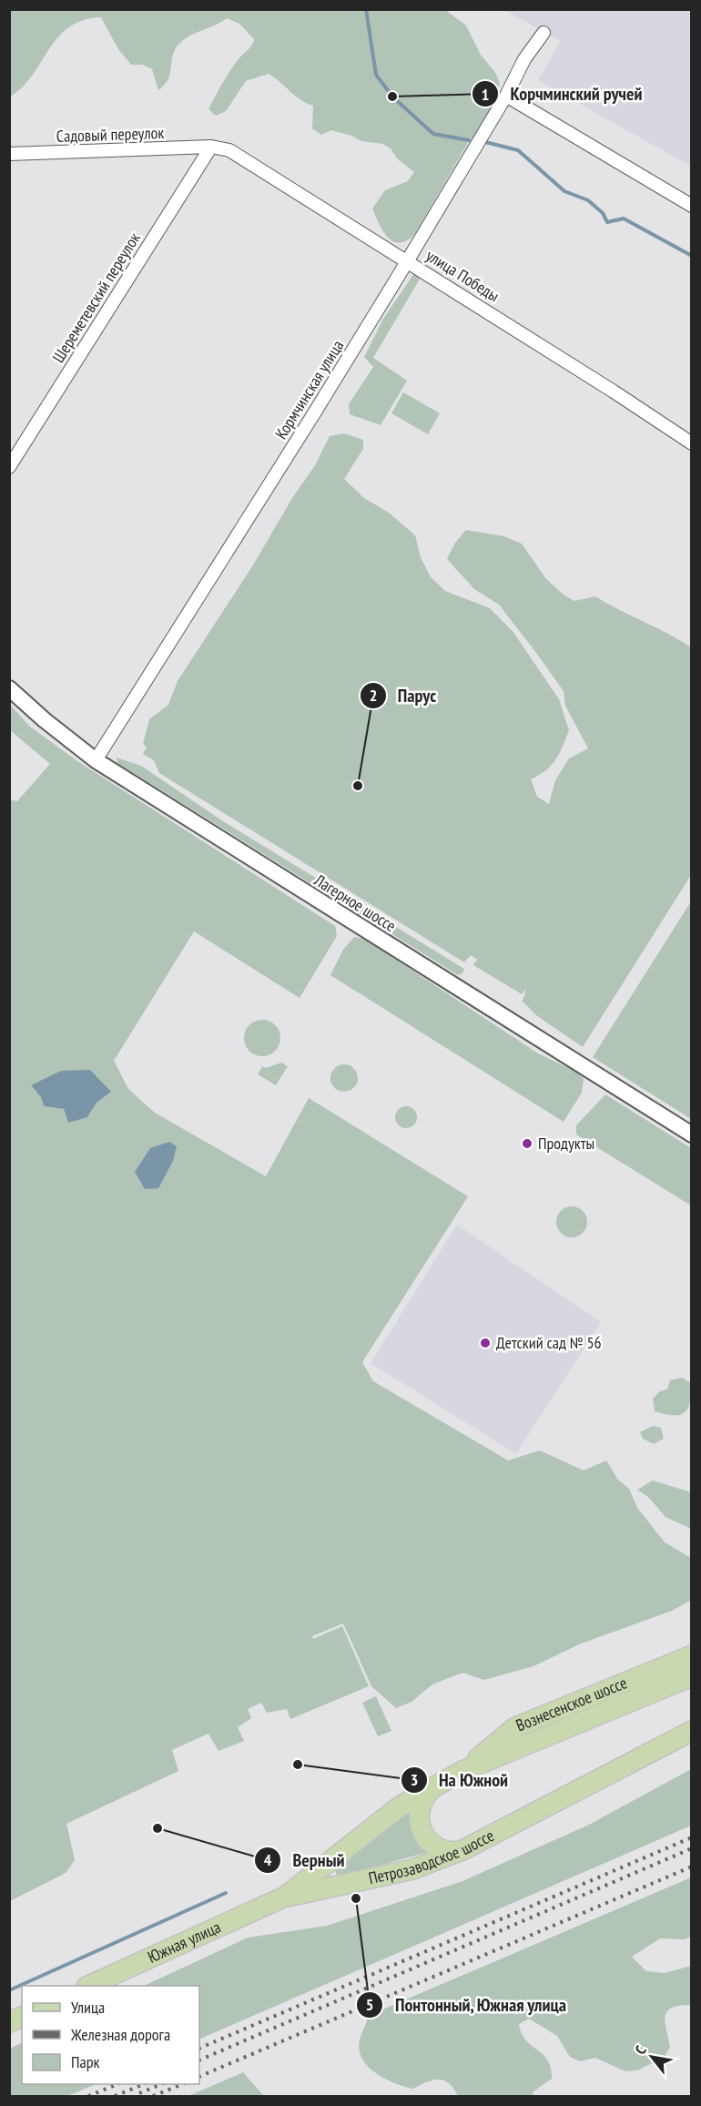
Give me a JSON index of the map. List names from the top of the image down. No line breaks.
{"streets":{"main road":["Вознесенское шоссе","Петрозаводское шоссе","Южная улица"],"street":["Садовый переулок","улица Победы","Шереметевский переулок","Кормчинская улица","Лагерное шоссе"]},"crossings":[["Садовый переулок","улица Победы"],["Садовый переулок","Шереметевский переулок"],["улица Победы","Шереметевский переулок"],["улица Победы","Кормчинская улица"],["Кормчинская улица","Лагерное шоссе"],["Петрозаводское шоссе","Южная улица"]],"places":["Корчминский ручей","Парус","Продукты","Детский сад № 56","На Южной","Верный","Понтонный, Южная улица"],"legend":["Улица","Железная дорога","Парк"],"north":"top left"}
